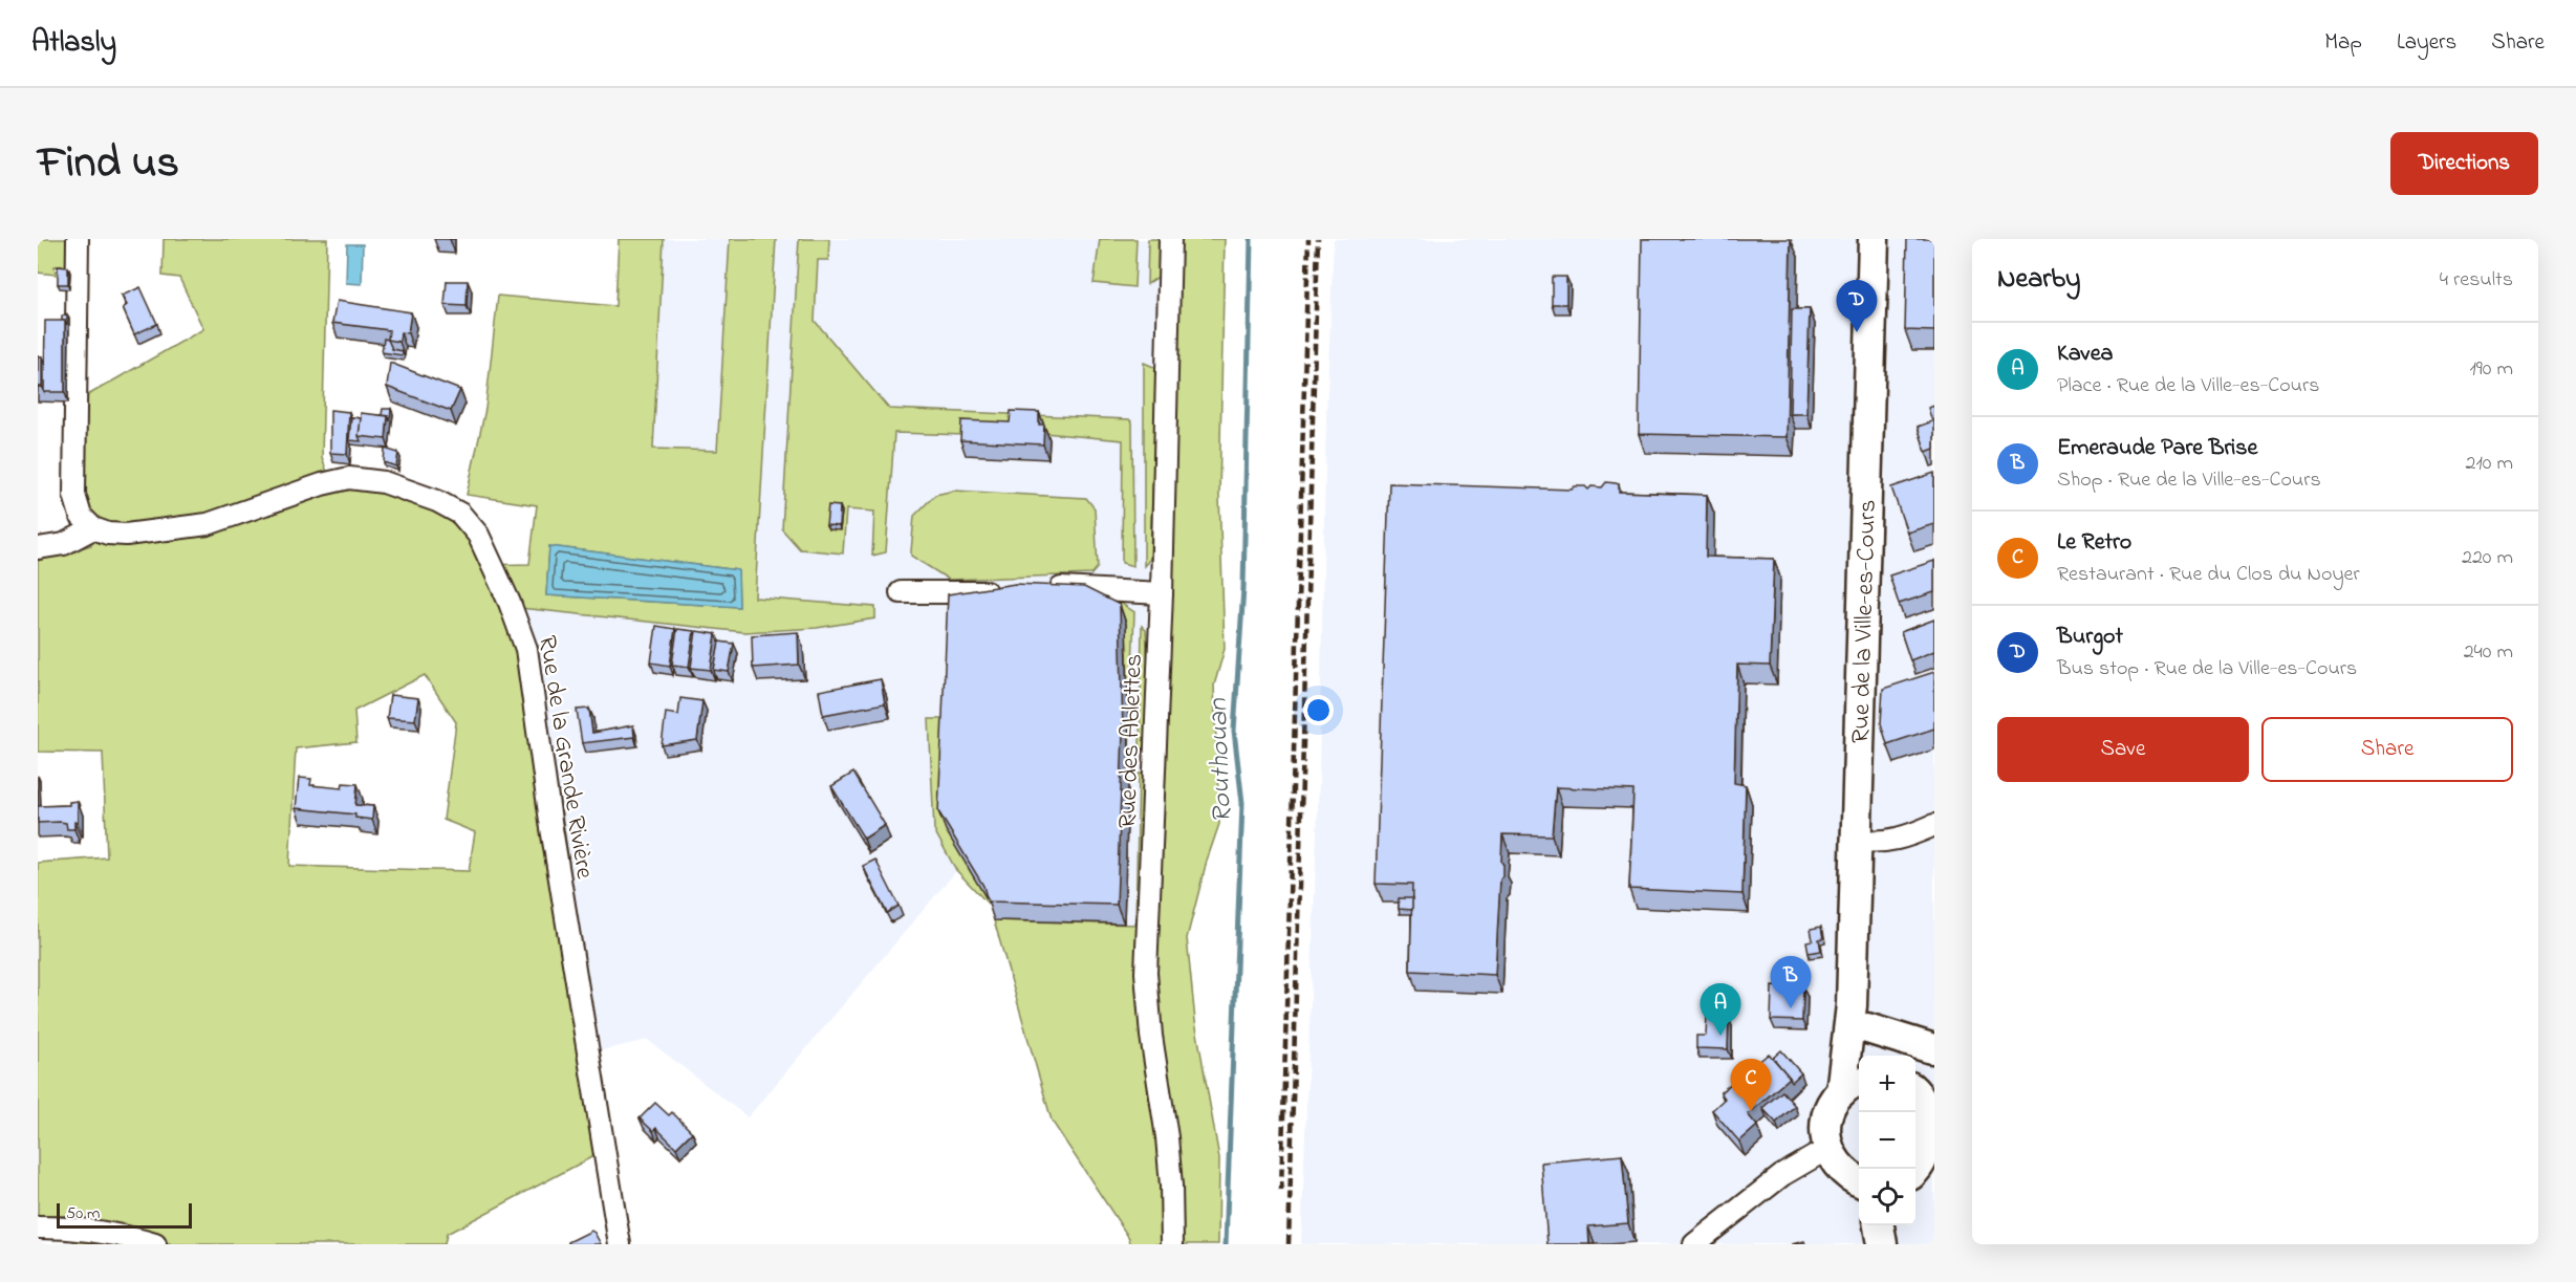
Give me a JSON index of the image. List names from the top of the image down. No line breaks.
{"streets":{"street":["Rue de la Ville-es-Cours","Rue des Ablettes","Rue de la Grande Rivière"]},"water":["Routhouan"],"scale_bar":"50 m","page":{"header":"Atlasly","nav":["Map","Layers","Share"],"title":"Find us","buttons":["Directions",["Save","Share"]],"heading":["Nearby","4 results"],"pins":["D","B","A","C"],"list":[{"mark":"A","name":"Kavea","note":"Place · Rue de la Ville-es-Cours","value":"190 m"},{"mark":"B","name":"Emeraude Pare Brise","note":"Shop · Rue de la Ville-es-Cours","value":"210 m"},{"mark":"C","name":"Le Retro","note":"Restaurant · Rue du Clos du Noyer","value":"220 m"},{"mark":"D","name":"Burgot","note":"Bus stop · Rue de la Ville-es-Cours","value":"240 m"}],"map_buttons":["+","−"],"scale":"50 m"}}
